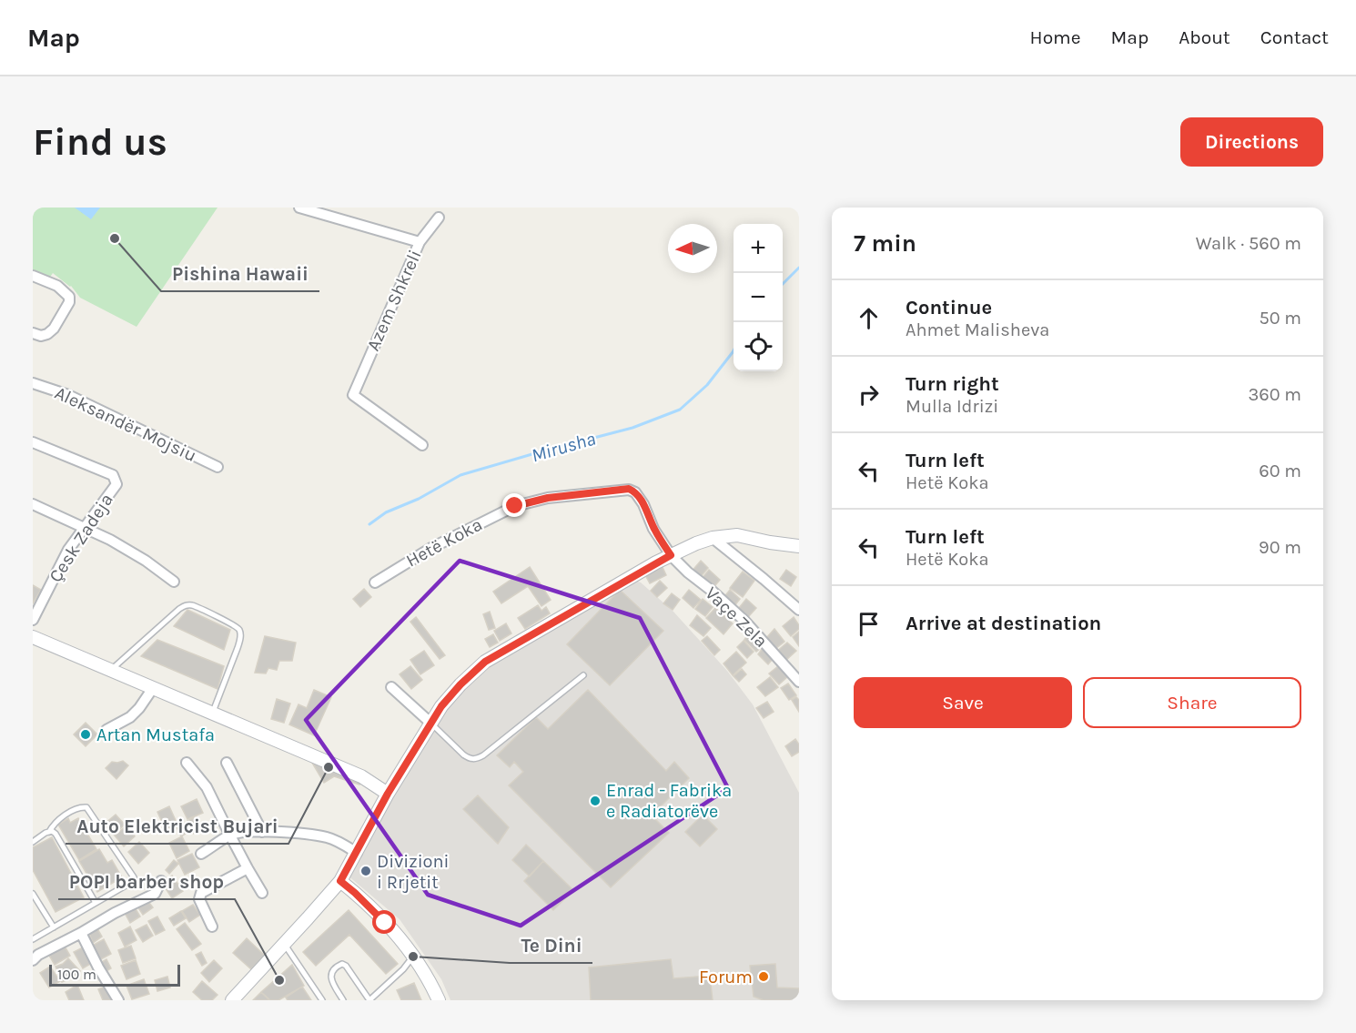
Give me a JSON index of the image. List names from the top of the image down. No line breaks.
{"streets":{"street":["Azem Shkreli","Aleksandër Mojsiu","Çesk Zadeja","Hetë Koka","Vaçe Zela"]},"crossings":[["Hetë Koka","Vaçe Zela"]],"water":["Mirusha"],"places":["Pishina Hawaii","Artan Mustafa","Auto Elektricist Bujari","Enrad - Fabrika e Radiatorëve","Divizioni i Rrjetit","Te Dini","Forum","POPI barber shop"],"scale_bar":"100 m","north":"left","page":{"header":"Map","nav":["Home","Map","About","Contact"],"buttons":["Directions",["Save","Share"]],"title":"Find us","heading":["7 min","Walk · 560 m"],"map_buttons":["+","−"],"list":[["Continue","Ahmet Malisheva","50 m"],["Turn right","Mulla Idrizi","360 m"],["Turn left","Hetë Koka","60 m"],["Turn left","Hetë Koka","90 m"],"Arrive at destination"],"scale":"100 m"}}
